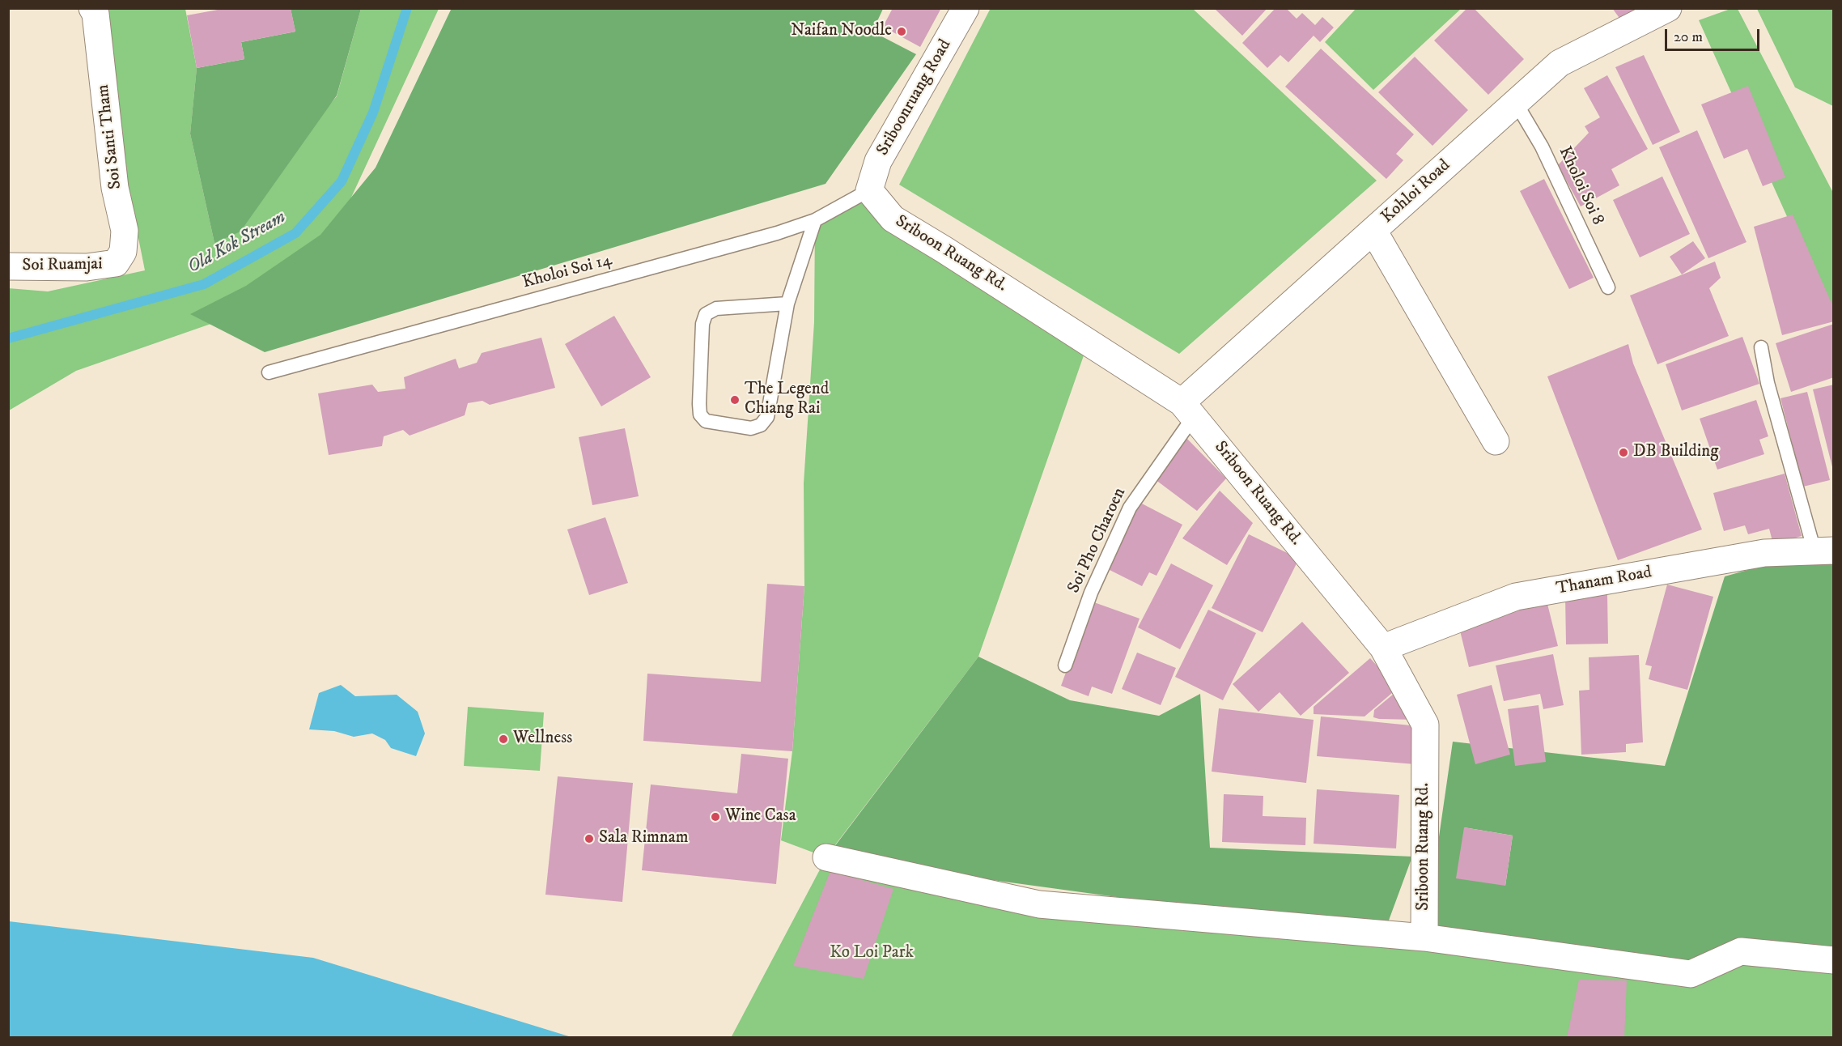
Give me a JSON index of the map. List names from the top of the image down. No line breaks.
{"streets":{"street":["Sriboonruang Road","Soi Santi Tham","Kohloi Road","Sriboon Ruang Rd.","Soi Ruamjai","Thanam Road"],"lane":["Kholoi Soi 8","Kholoi Soi 14","Soi Pho Charoen"]},"crossings":[["Sriboonruang Road","Sriboon Ruang Rd."],["Sriboonruang Road","Kholoi Soi 14"],["Soi Santi Tham","Soi Ruamjai"],["Kholoi Soi 8","Kohloi Road"],["Kohloi Road","Sriboon Ruang Rd."],["Kohloi Road","Soi Pho Charoen"],["Sriboon Ruang Rd.","Kholoi Soi 14"],["Sriboon Ruang Rd.","Soi Pho Charoen"],["Sriboon Ruang Rd.","Thanam Road"]],"water":["Old Kok Stream"],"parks":["Ko Loi Park"],"places":["Naifan Noodle","The Legend Chiang Rai","DB Building","Wellness","Wine Casa","Sala Rimnam"],"scale_bar":"20 m"}
